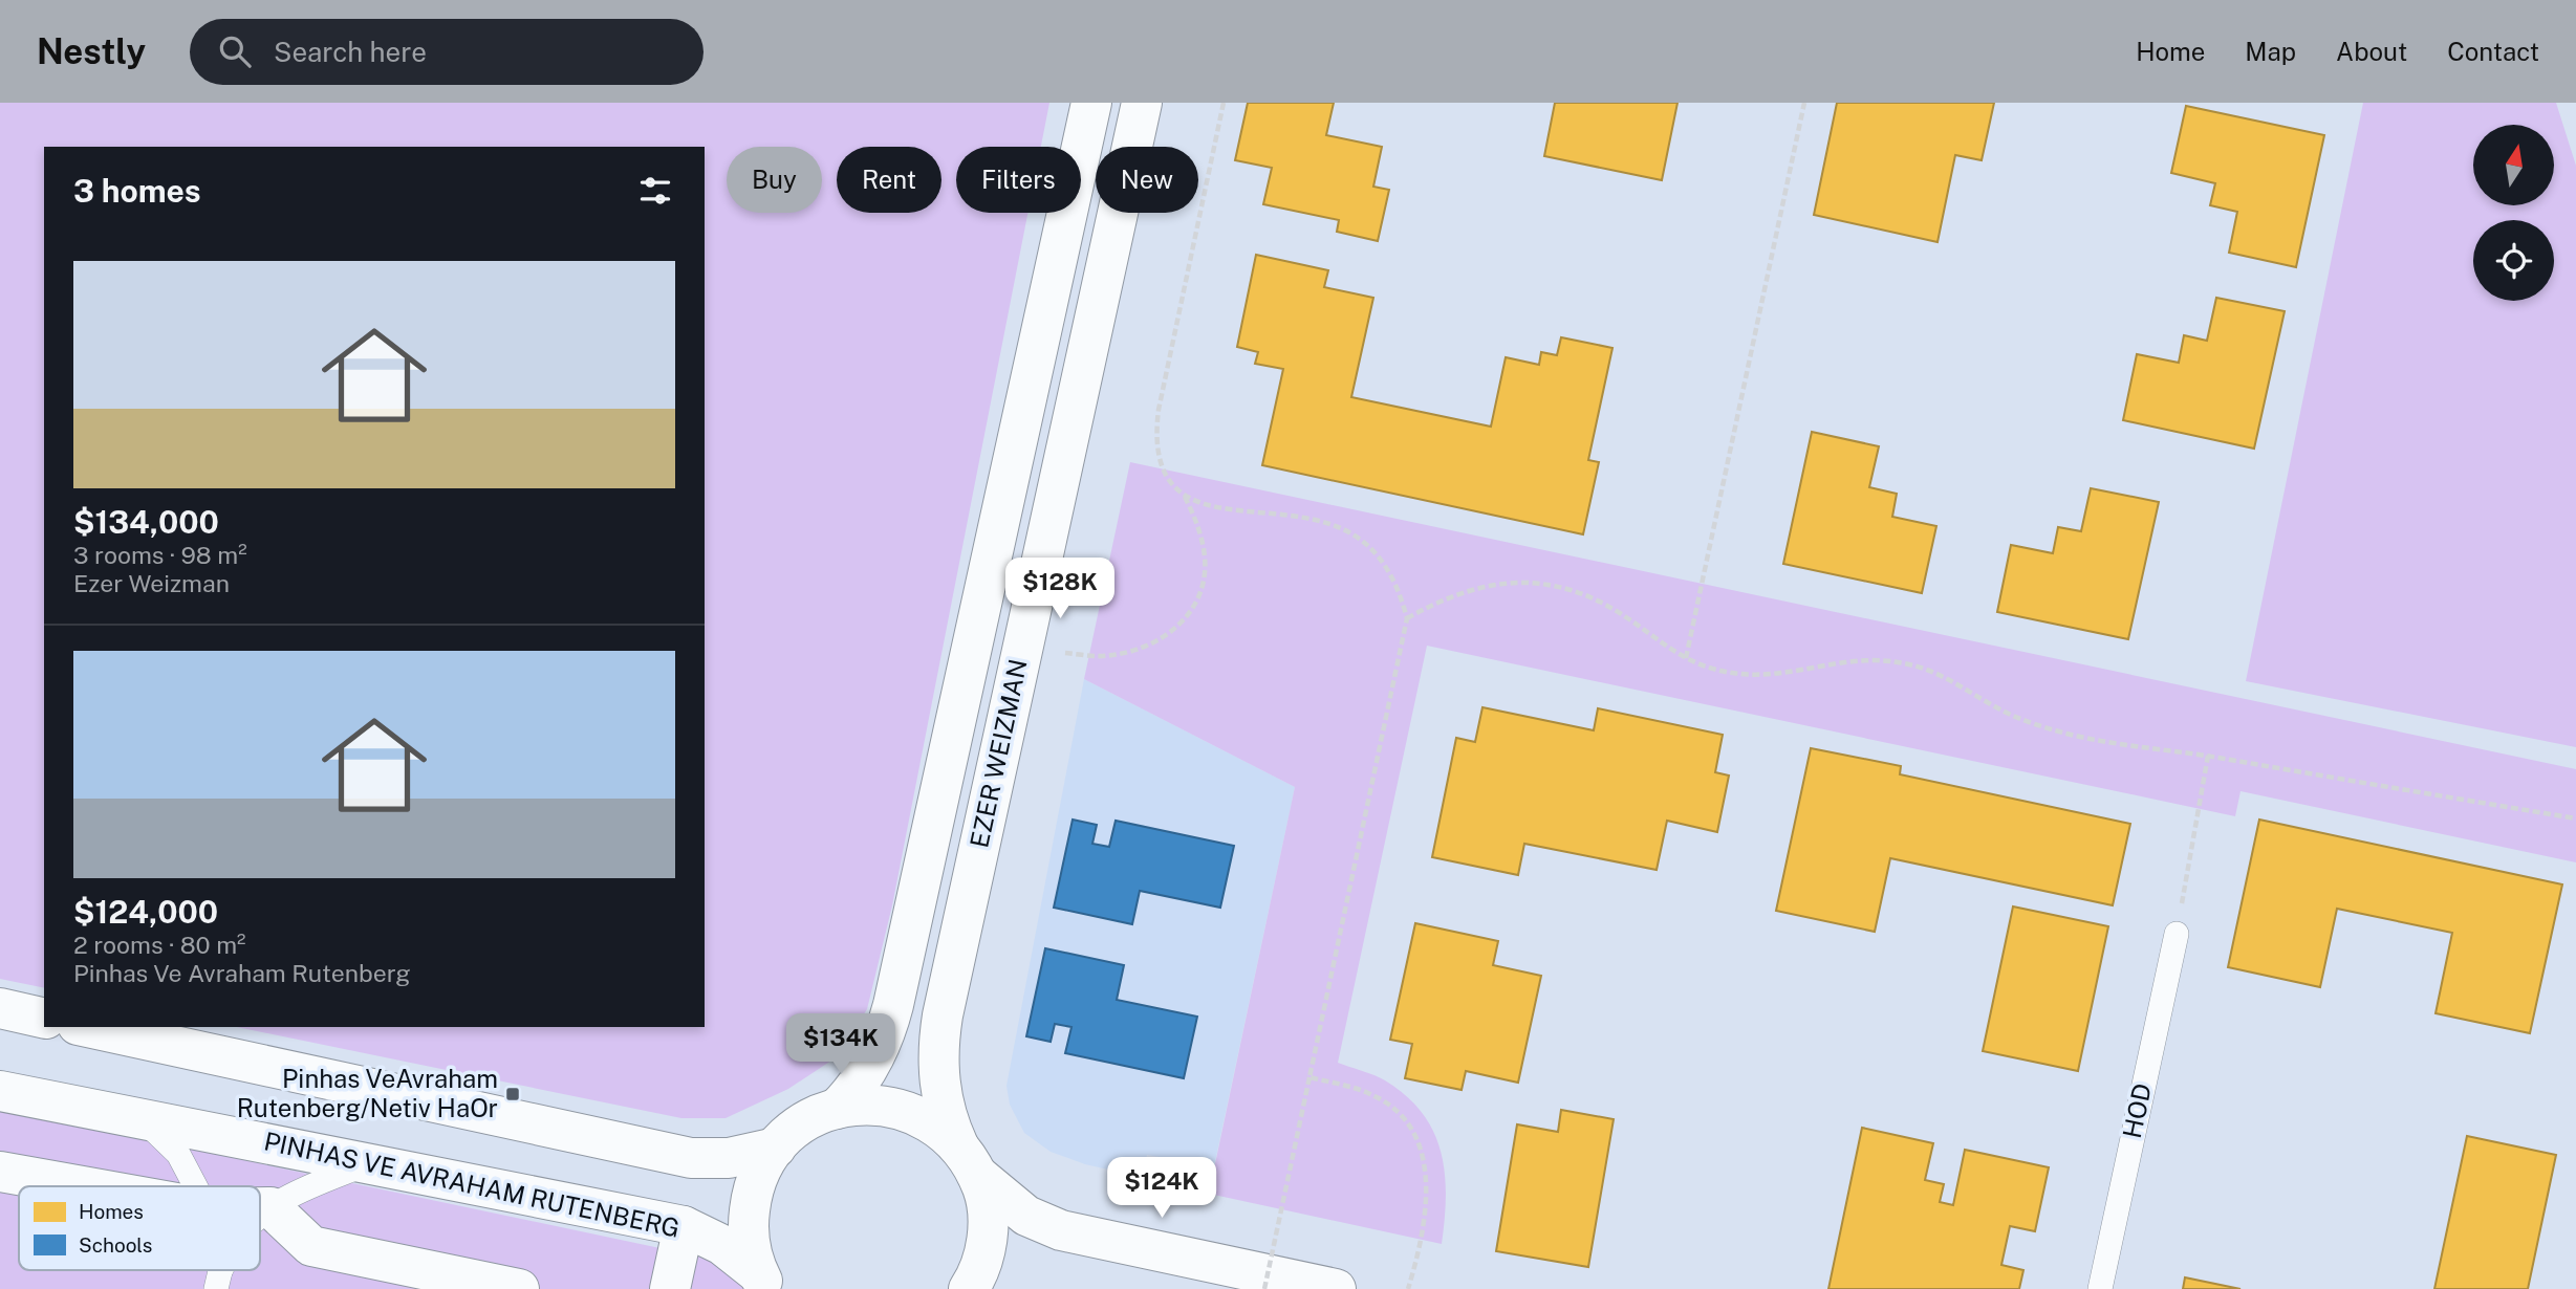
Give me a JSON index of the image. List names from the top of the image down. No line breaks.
{"streets":{"street":["EZER WEIZMAN","PINHAS VE AVRAHAM RUTENBERG"],"lane":["HOD"]},"places":{"transit":["Pinhas VeAvraham Rutenberg/Netiv HaOr"]},"legend":["Homes","Schools"],"north":"top","page":{"header":"Nestly","search":"Search here","nav":["Home","Map","About","Contact"],"chip":["Buy","Rent","Filters","New"],"heading":"3 homes","list":[{"name":"$134,000","note":"3 rooms · 98 m² · Ezer Weizman"},{"name":"$124,000","note":"2 rooms · 80 m² · Pinhas Ve Avraham Rutenberg"}],"price":["$128K","$134K","$124K"]}}
